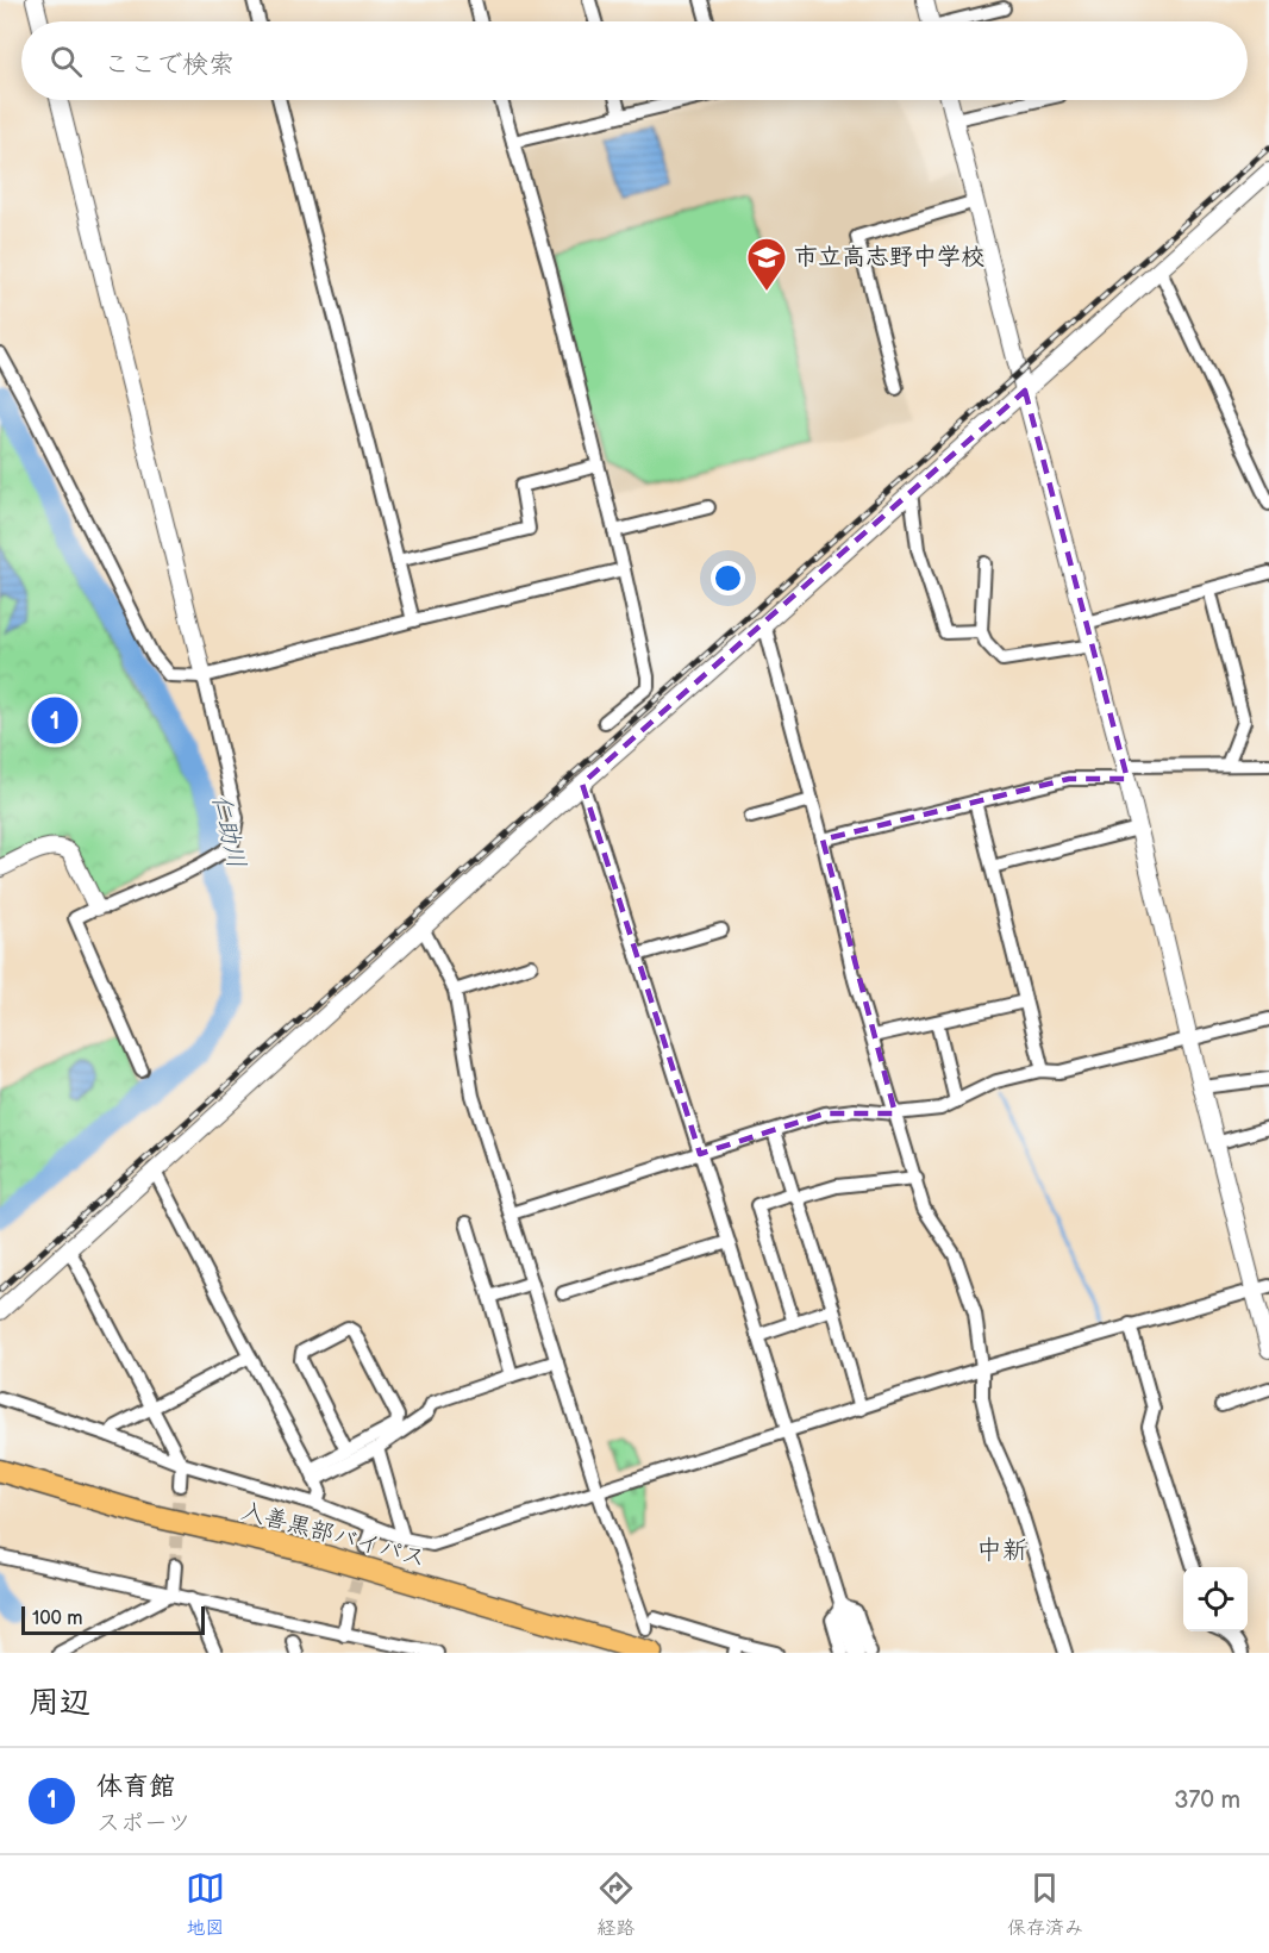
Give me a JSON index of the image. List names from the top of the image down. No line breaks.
{"streets":{"highway":["入善黒部バイパス"]},"districts":["中新"],"water":["仁助川"],"places":{"school or university":["市立高志野中学校"]},"scale_bar":"100 m","page":{"search":"ここで検索","pins":"1","scale":"100 m","heading":"周辺","list":[{"mark":"1","name":"体育館","note":"スポーツ","value":"370 m"}],"nav":["地図","経路","保存済み"]}}
